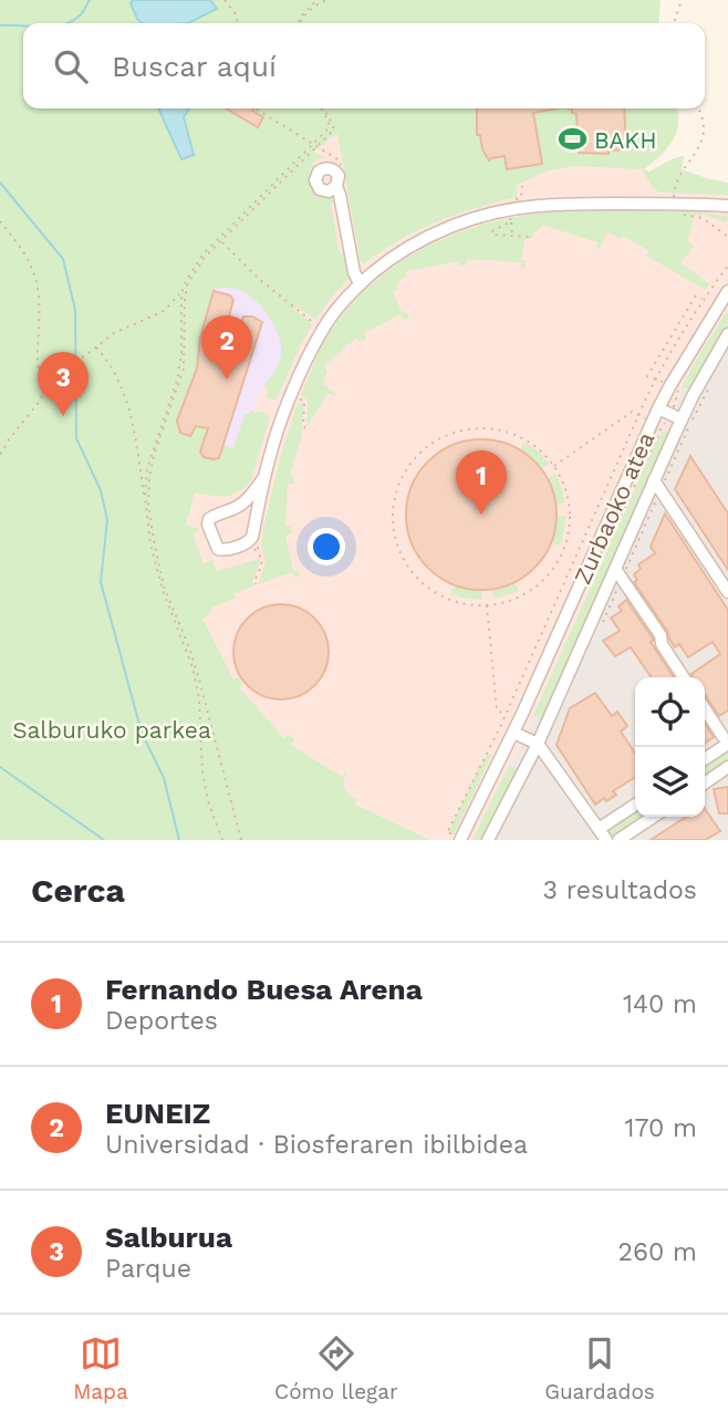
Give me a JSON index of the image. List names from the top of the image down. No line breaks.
{"streets":{"street":["Zurbaoko atea"]},"parks":["Salburuko parkea"],"places":{"sports":["BAKH"]},"page":{"search":"Buscar aquí","pins":["2","3","1"],"heading":["Cerca","3 resultados"],"list":[{"mark":"1","name":"Fernando Buesa Arena","note":"Deportes","value":"140 m"},{"mark":"2","name":"EUNEIZ","note":"Universidad · Biosferaren ibilbidea","value":"170 m"},{"mark":"3","name":"Salburua","note":"Parque","value":"260 m"}],"nav":["Mapa","Cómo llegar","Guardados"]}}
